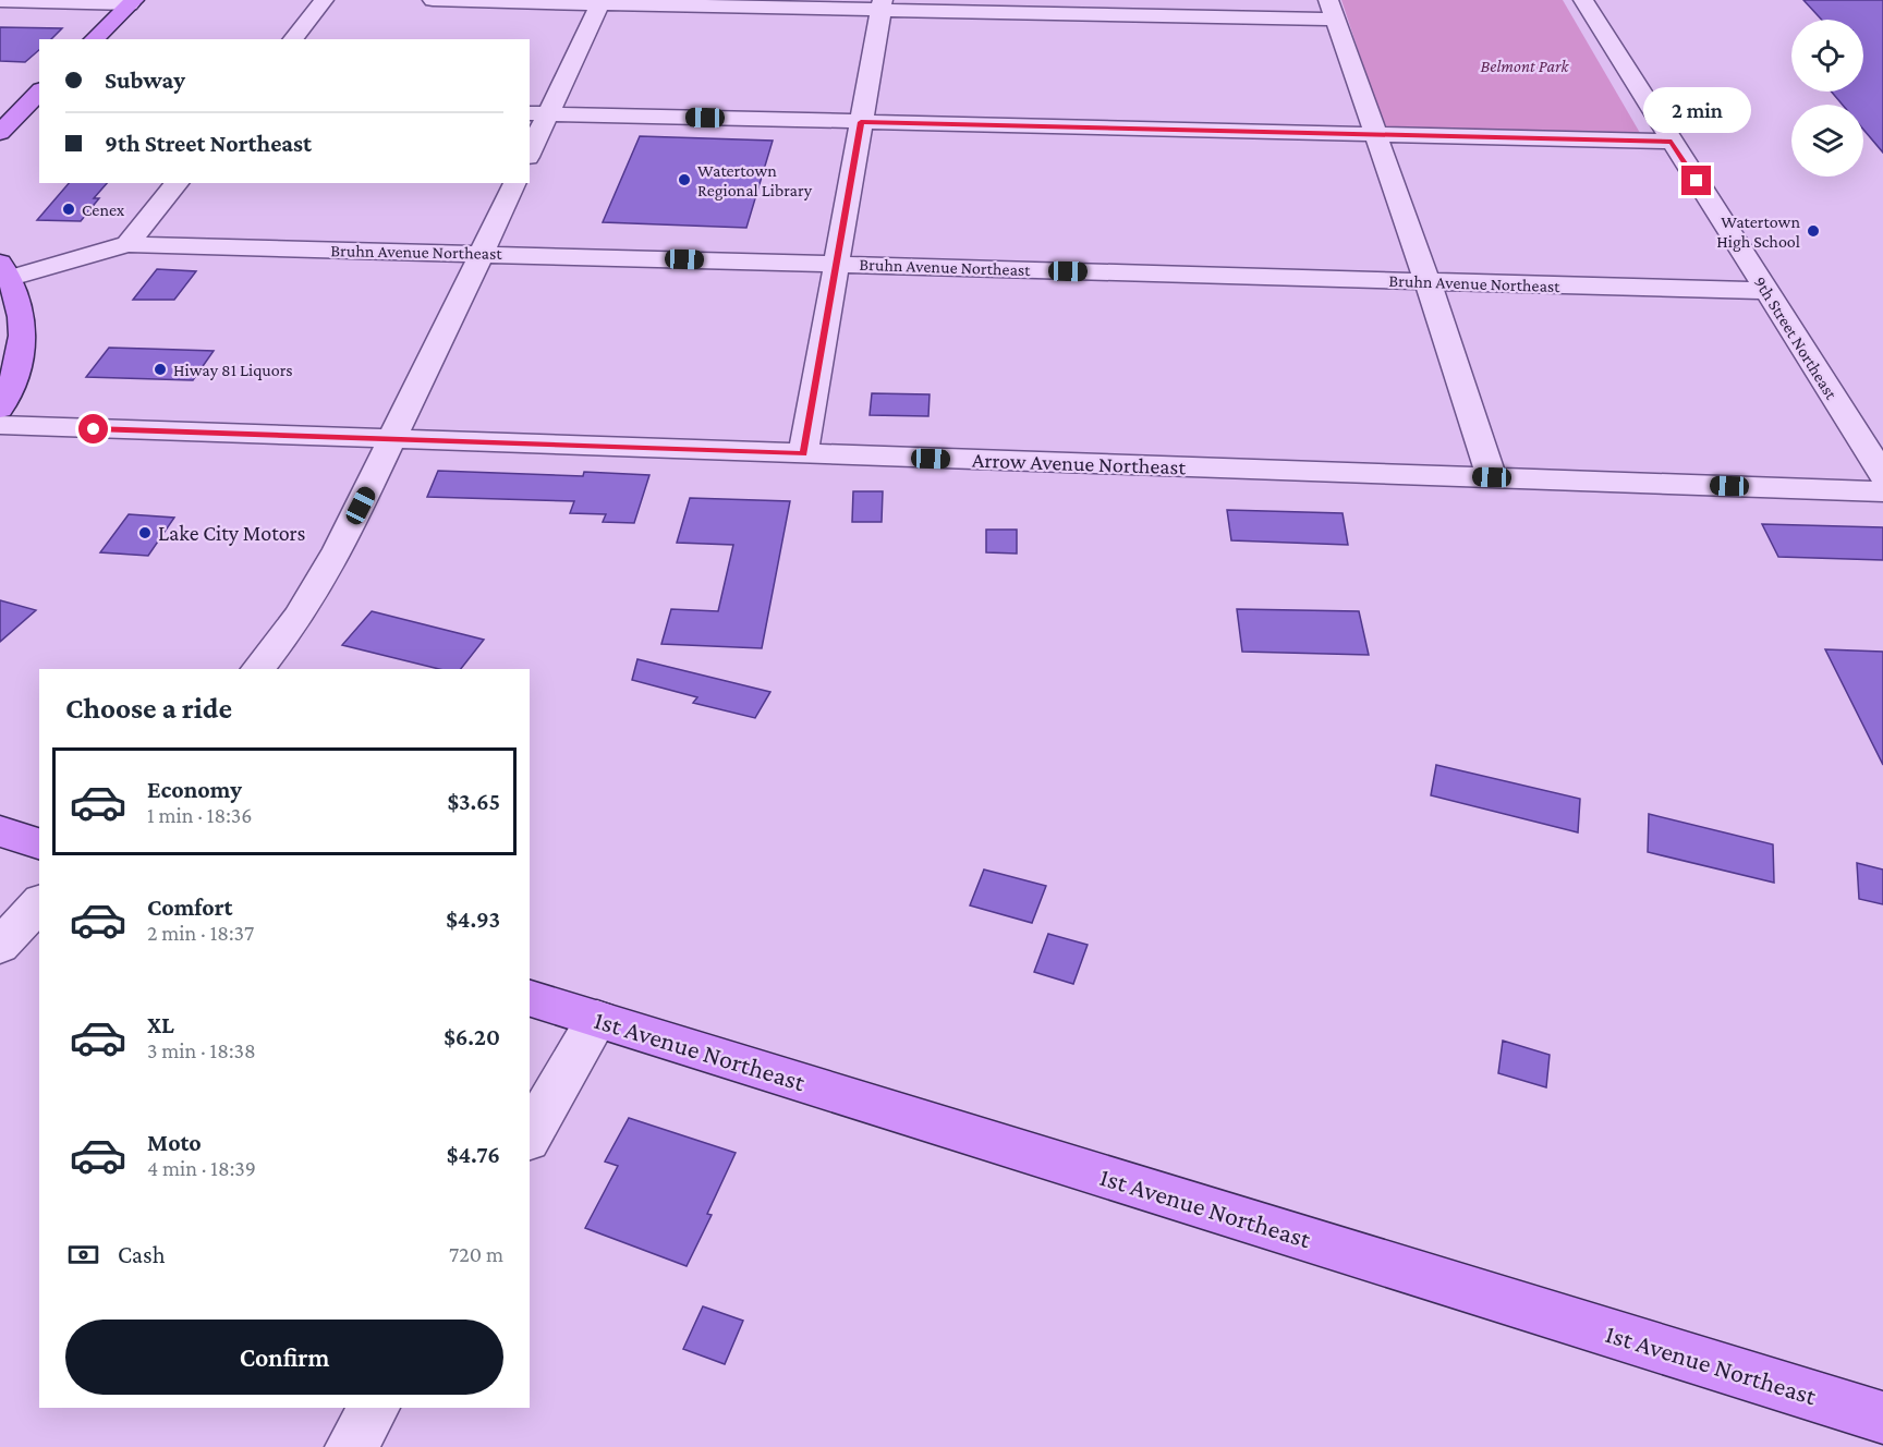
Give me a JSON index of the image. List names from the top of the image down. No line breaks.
{"streets":{"main road":["1st Avenue Northeast"],"street":["Bruhn Avenue Northeast","9th Street Northeast","Arrow Avenue Northeast"]},"crossings":[["Bruhn Avenue Northeast","9th Street Northeast"]],"parks":["Belmont Park"],"places":["Watertown Regional Library","Cenex","Watertown High School","Hiway 81 Liquors","Lake City Motors"],"page":{"banner":["Subway","9th Street Northeast"],"bubble":"2 min","heading":"Choose a ride","list":[{"name":"Economy","note":"1 min · 18:36","value":"$3.65"},{"name":"Comfort","note":"2 min · 18:37","value":"$4.93"},{"name":"XL","note":"3 min · 18:38","value":"$6.20"},{"name":"Moto","note":"4 min · 18:39","value":"$4.76"}],"pay":["Cash","720 m"],"buttons":"Confirm"}}
